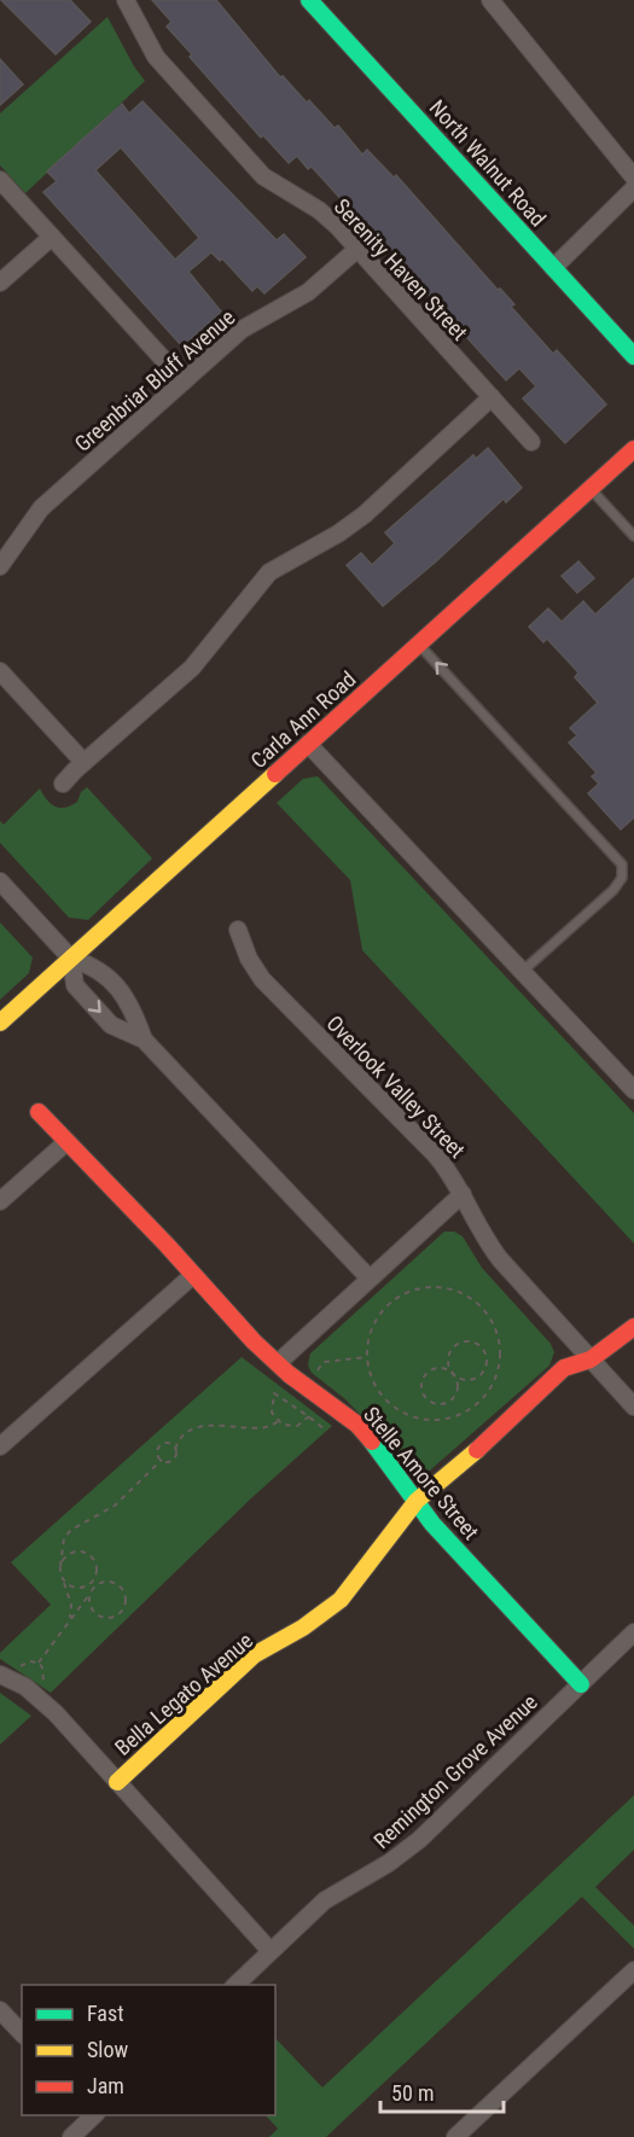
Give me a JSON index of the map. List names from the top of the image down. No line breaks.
{"streets":{"street":["North Walnut Road","Serenity Haven Street","Greenbriar Bluff Avenue","Carla Ann Road","Overlook Valley Street","Stelle Amore Street","Bella Legato Avenue","Remington Grove Avenue"]},"crossings":[["Serenity Haven Street","Greenbriar Bluff Avenue"],["Overlook Valley Street","Bella Legato Avenue"],["Stelle Amore Street","Bella Legato Avenue"],["Stelle Amore Street","Remington Grove Avenue"]],"legend":["Fast","Slow","Jam"],"scale_bar":"50 m"}
